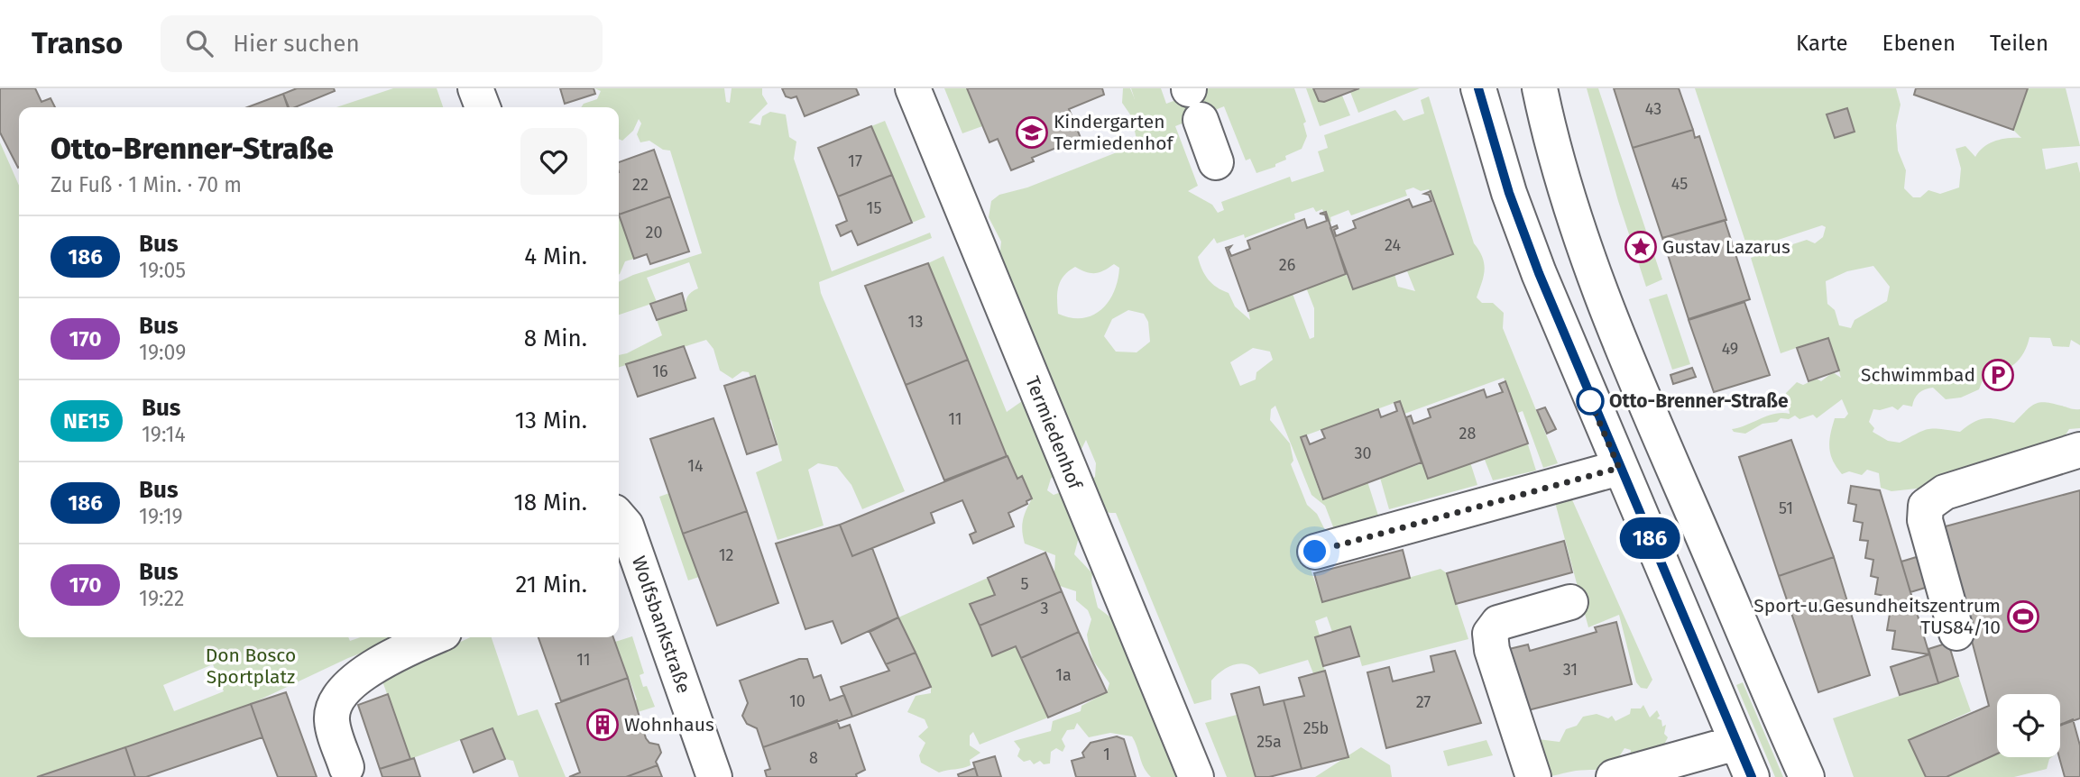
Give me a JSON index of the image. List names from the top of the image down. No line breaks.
{"streets":{"street":["Termiedenhof","Wolfsbankstraße"]},"parks":["Don Bosco Sportplatz"],"places":{"school or university":["Kindergarten Termiedenhof"],"place":["Gustav Lazarus"],"parking":["Schwimmbad"],"other":["Otto-Brenner-Straße"],"sports":["Sport-u.Gesundheitszentrum TUS84/10"],"building":["Wohnhaus"]},"lines":["bus line 186"],"house_numbers":["43","17","45","22","15","20","24","26","13","49","16","11","28","30","14","51","12","5","3","11","31","1a","10","27","25b","25a","1","8"],"page":{"header":"Transo","search":"Hier suchen","nav":["Karte","Ebenen","Teilen"],"on_map":"186","heading":["Otto-Brenner-Straße","Zu Fuß · 1 Min. · 70 m"],"list":[{"mark":"186","name":"Bus","note":"19:05","value":"4 Min."},{"mark":"170","name":"Bus","note":"19:09","value":"8 Min."},{"mark":"NE15","name":"Bus","note":"19:14","value":"13 Min."},{"mark":"186","name":"Bus","note":"19:19","value":"18 Min."},{"mark":"170","name":"Bus","note":"19:22","value":"21 Min."}]}}
